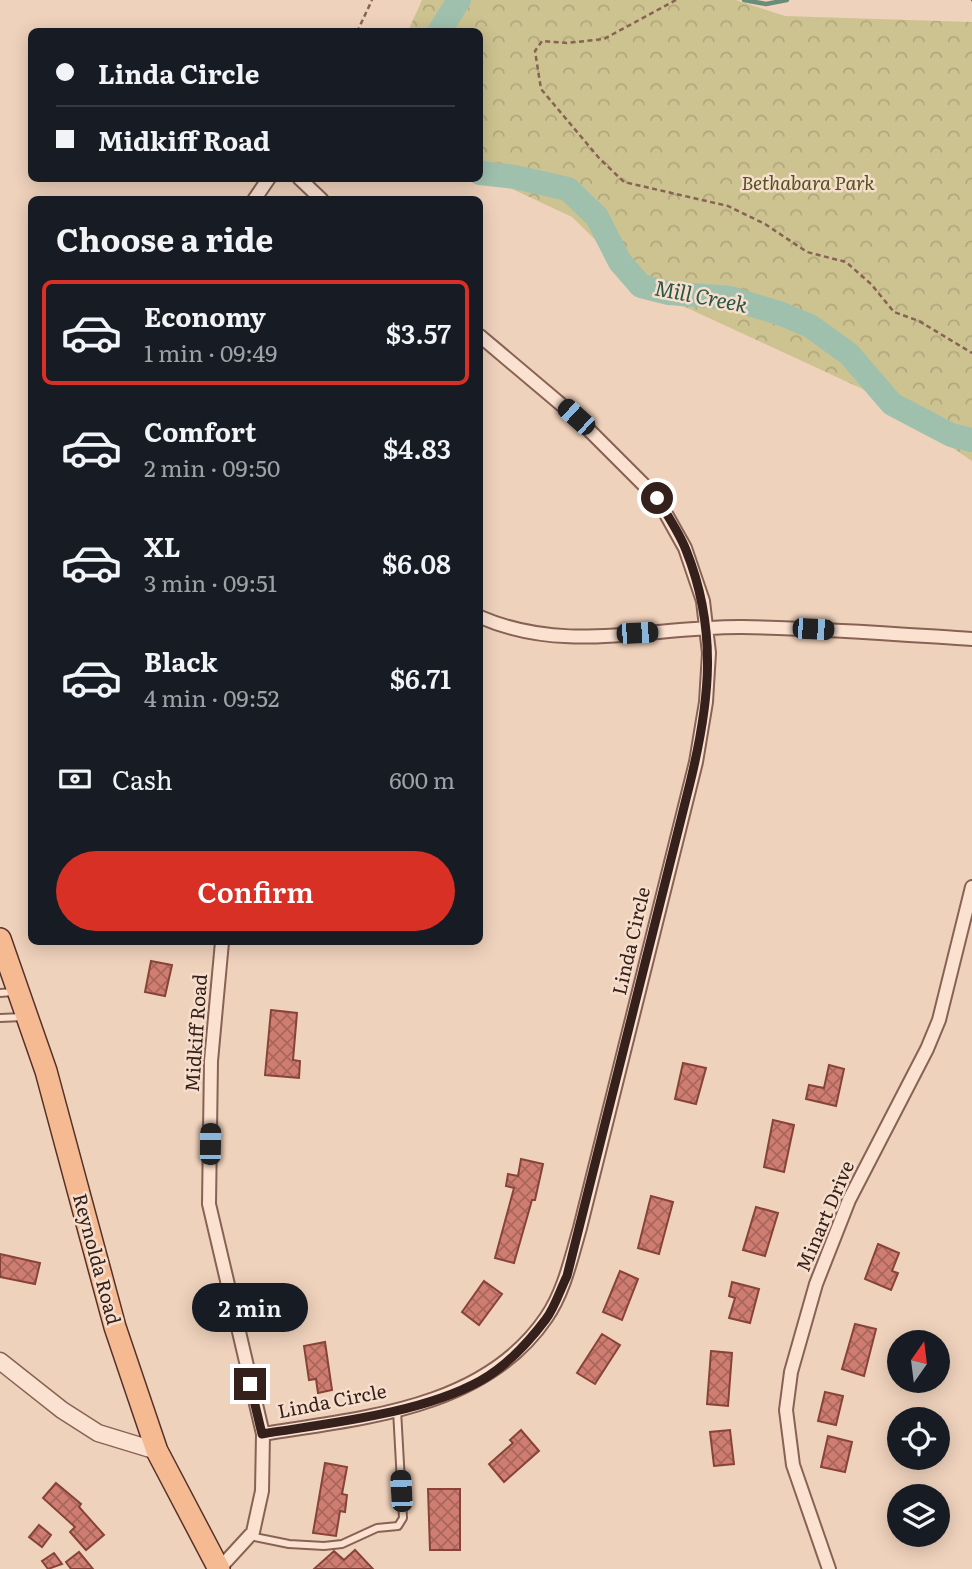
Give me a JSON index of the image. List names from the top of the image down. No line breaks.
{"streets":{"main road":["Reynolda Road"],"street":["Linda Circle","Midkiff Road","Minart Drive"]},"crossings":[["Linda Circle","Midkiff Road"],["Midkiff Road","Reynolda Road"]],"water":["Mill Creek"],"parks":["Bethabara Park"],"north":"top","page":{"banner":["Linda Circle","Midkiff Road"],"heading":"Choose a ride","list":[{"name":"Economy","note":"1 min · 09:49","value":"$3.57"},{"name":"Comfort","note":"2 min · 09:50","value":"$4.83"},{"name":"XL","note":"3 min · 09:51","value":"$6.08"},{"name":"Black","note":"4 min · 09:52","value":"$6.71"}],"pay":["Cash","600 m"],"buttons":"Confirm","bubble":"2 min"}}
